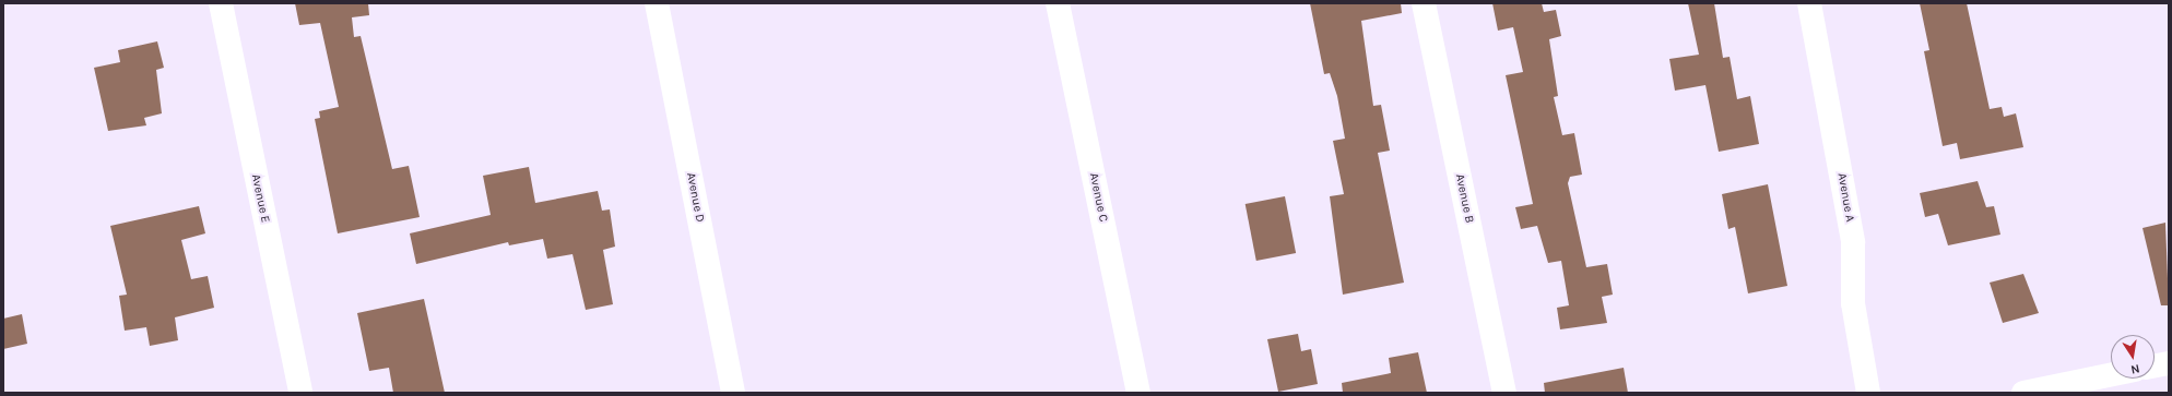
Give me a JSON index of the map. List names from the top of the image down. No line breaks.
{"streets":{"street":["Avenue D","Avenue C","Avenue A","Avenue E","Avenue B"]},"north":"bottom"}
